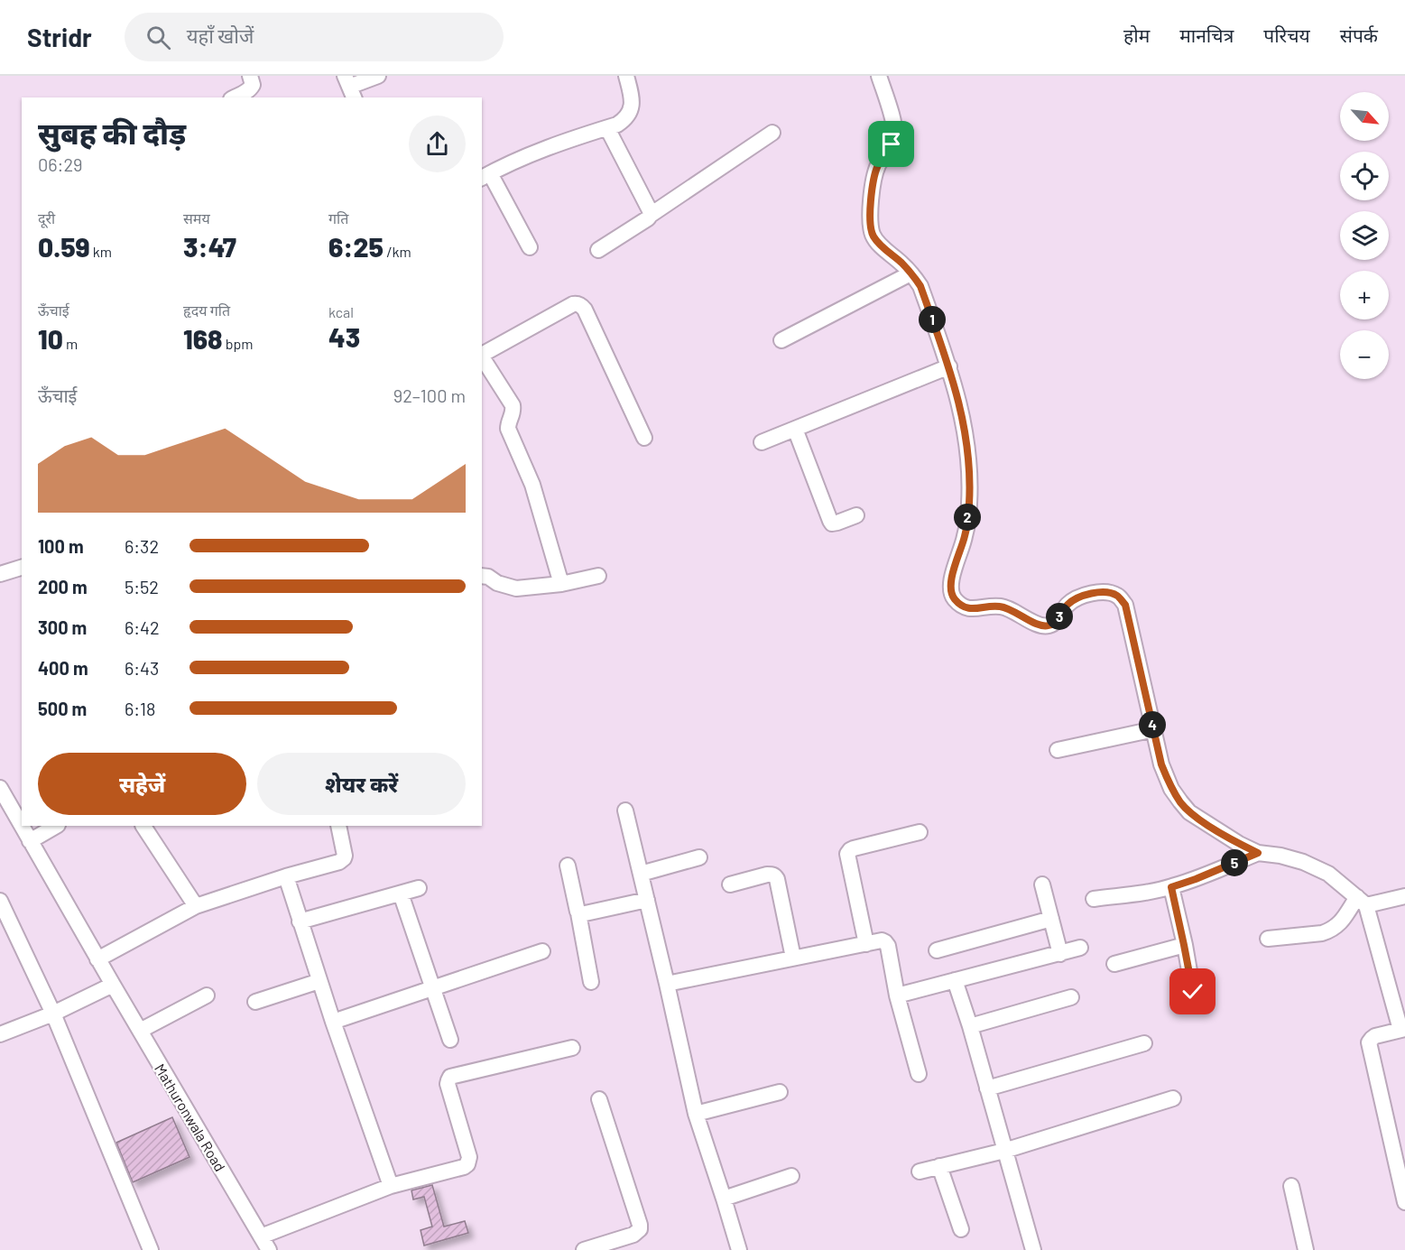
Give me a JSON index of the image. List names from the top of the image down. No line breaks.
{"streets":{"street":["Mathuronwala Road"]},"north":"bottom right","page":{"header":"Stridr","search":"यहाँ खोजें","nav":["होम","मानचित्र","परिचय","संपर्क"],"map_buttons":["+","−"],"heading":["सुबह की दौड़","06:29"],"stats":[["दूरी","0.59 km"],["समय","3:47"],["गति","6:25 /km"],["ऊँचाई","10 m"],["हृदय गति","168 bpm"],["kcal","43"]],"pins":["1","2","3","4","5"],"chart":["ऊँचाई","92–100 m"],"list":[{"name":"100 m","note":"6:32"},{"name":"200 m","note":"5:52"},{"name":"300 m","note":"6:42"},{"name":"400 m","note":"6:43"},{"name":"500 m","note":"6:18"}],"buttons":["सहेजें","शेयर करें"]}}
